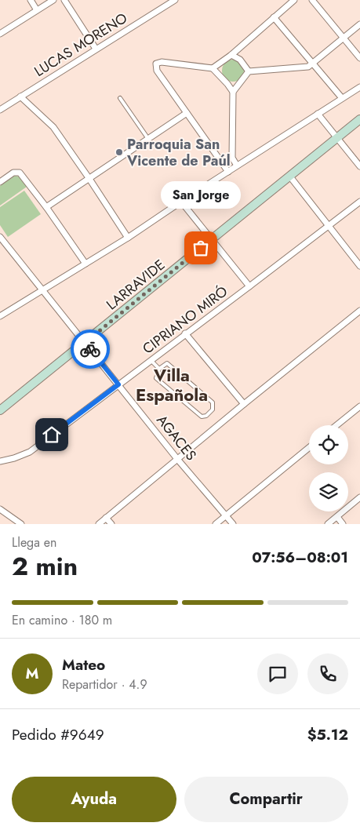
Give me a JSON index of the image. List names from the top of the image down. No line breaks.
{"streets":{"street":["LUCAS MORENO","LARRAVIDE","CIPRIANO MIRÓ","AGACES"]},"crossings":[["LARRAVIDE","AGACES"],["CIPRIANO MIRÓ","AGACES"]],"districts":["Villa Española"],"places":["Parroquia San Vicente de Paúl","San Jorge"],"page":{"bubble":"San Jorge","heading":["2 min","Llega en","07:56–08:01"],"panel":["Mateo","Repartidor · 4.9","Pedido #9649","$5.12"],"bar":"En camino · 180 m","round":"M","buttons":["Ayuda","Compartir"]}}
